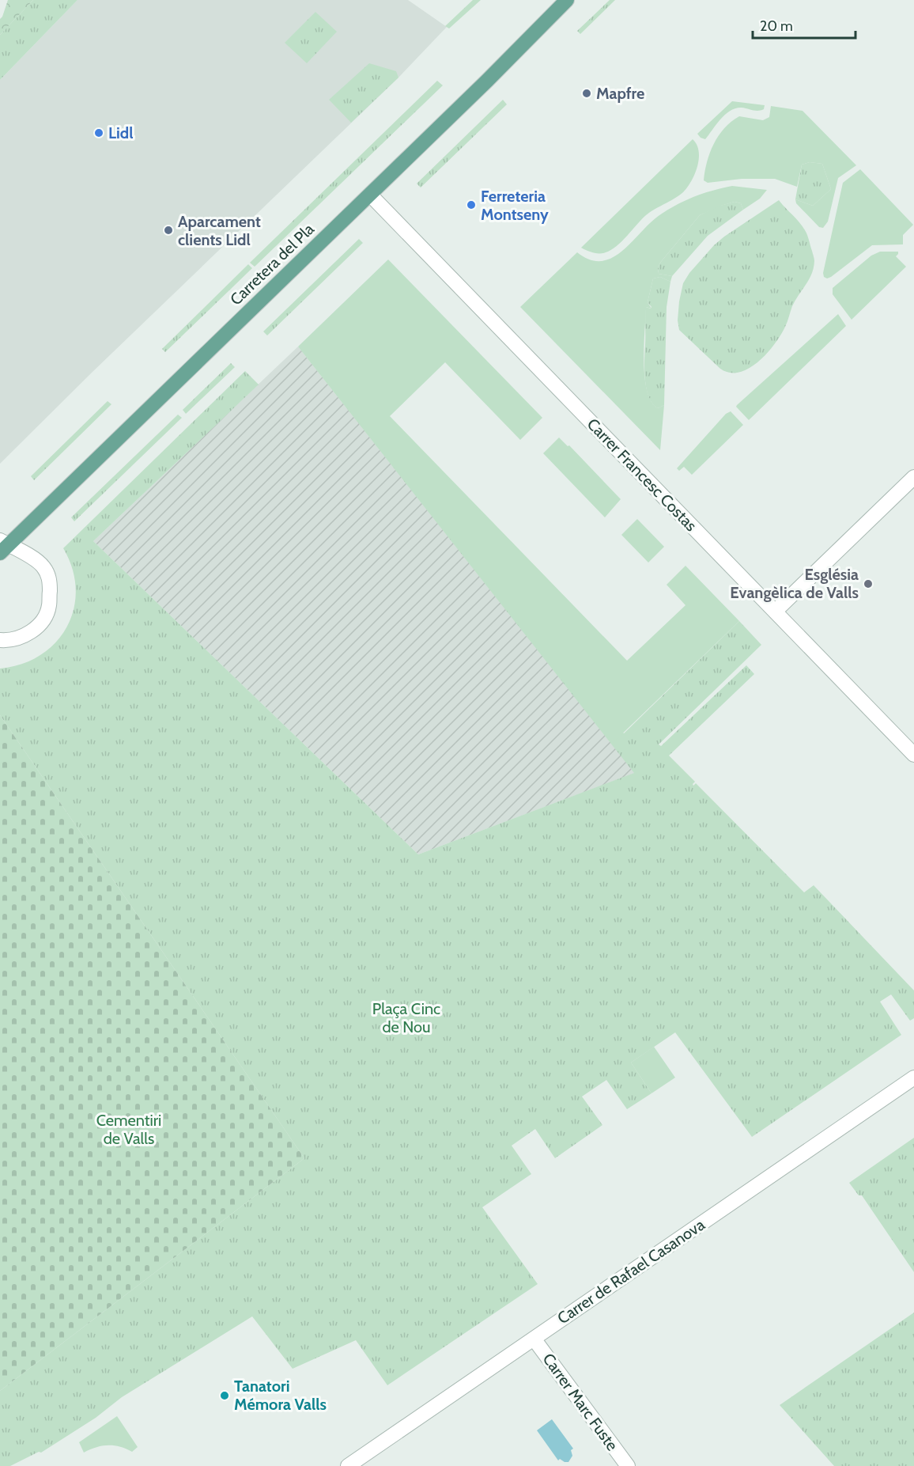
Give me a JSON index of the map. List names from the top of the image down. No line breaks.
{"streets":{"main road":["Carretera del Pla"],"street":["Carrer Francesc Costas","Carrer de Rafael Casanova","Carrer Marc Fuste"]},"crossings":[["Carretera del Pla","Carrer Francesc Costas"],["Carrer de Rafael Casanova","Carrer Marc Fuste"]],"parks":["Plaça Cinc de Nou","Cementiri de Valls"],"places":["Mapfre","Lidl","Ferreteria Montseny","Aparcament clients Lidl","Església Evangèlica de Valls","Tanatori Mémora Valls"],"scale_bar":"20 m"}
